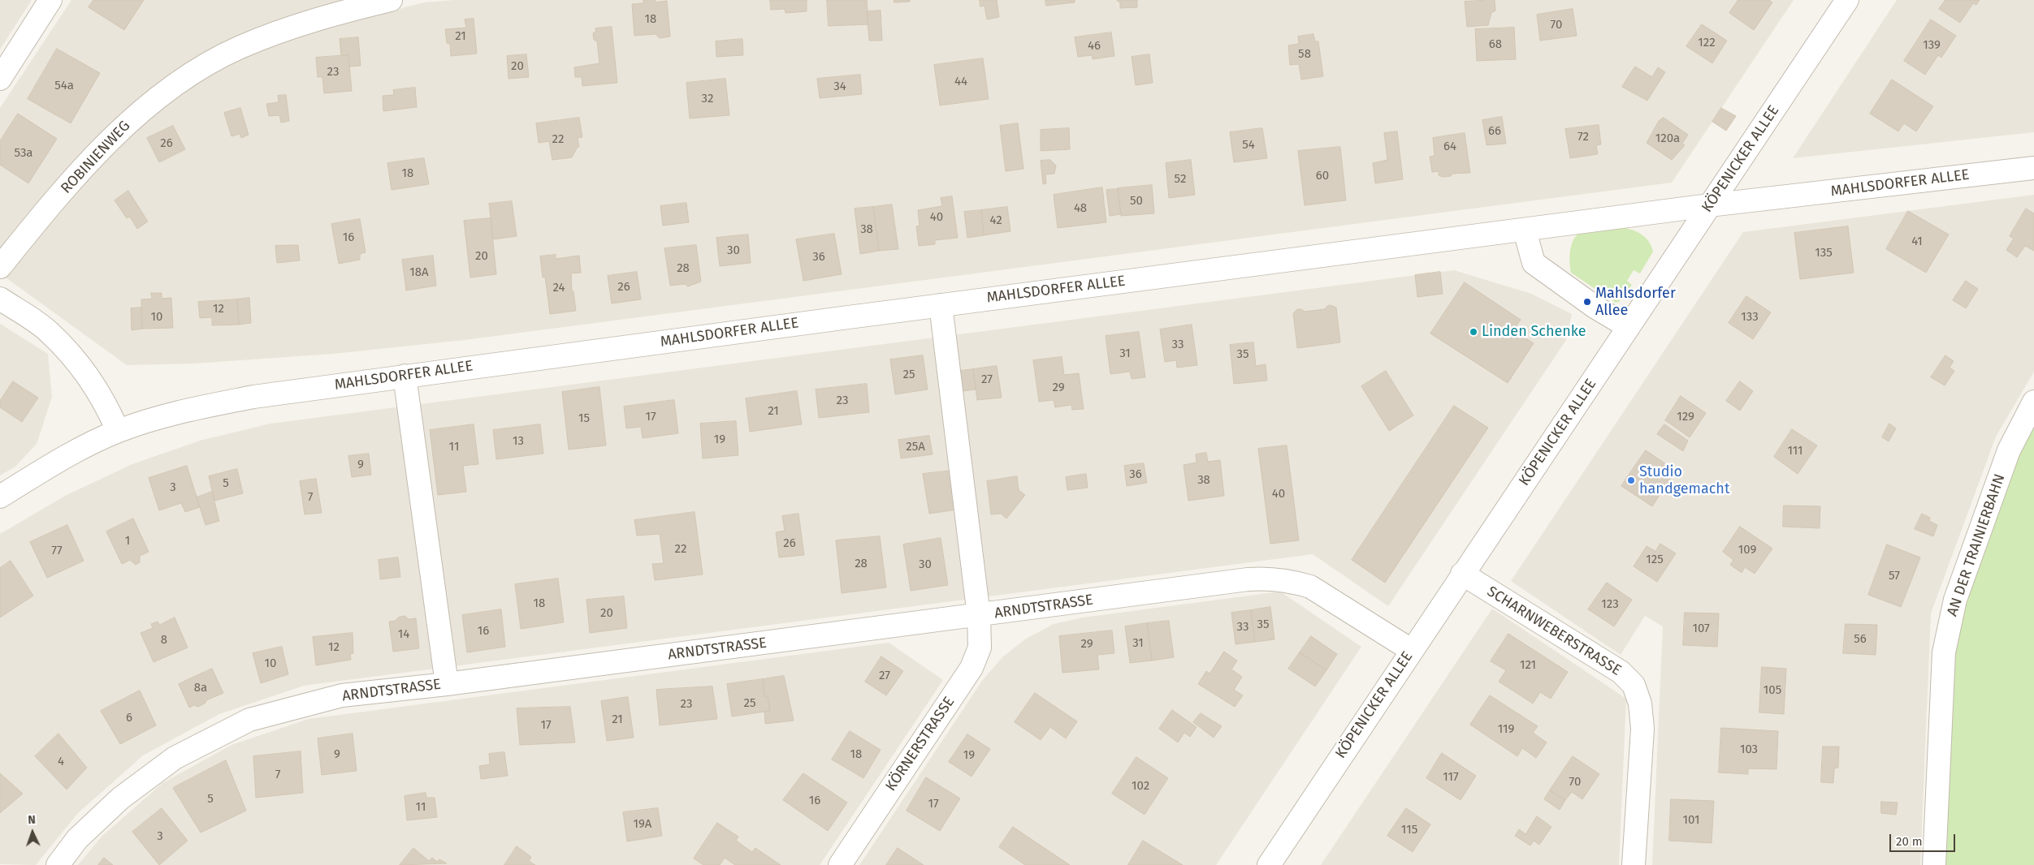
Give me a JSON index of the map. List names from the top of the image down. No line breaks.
{"streets":{"street":["ROBINIENWEG","KÖPENICKER ALLEE","MAHLSDORFER ALLEE","AN DER TRAINIERBAHN","ARNDTSTRASSE","SCHARNWEBERSTRASSE","KÖRNERSTRASSE"]},"crossings":[["KÖPENICKER ALLEE","MAHLSDORFER ALLEE"],["KÖPENICKER ALLEE","ARNDTSTRASSE"],["KÖPENICKER ALLEE","SCHARNWEBERSTRASSE"],["MAHLSDORFER ALLEE","KÖRNERSTRASSE"],["ARNDTSTRASSE","KÖRNERSTRASSE"]],"places":["Mahlsdorfer Allee","Linden Schenke","Studio handgemacht"],"house_numbers":["18","70","21","122","68","139","46","58","20","23","44","54a","34","32","66","72","120a","22","26","54","64","53a","18","60","52","50","48","40","42","38","16","41","30","135","20","36","28","18A","26","24","12","10","133","33","31","35","25","27","29","23","21","17","129","15","19","13","11","25A","111","9","36","38","5","3","40","7","1","26","22","109","77","125","28","30","57","18","123","20","35","33","107","16","14","56","8","31","29","12","10","121","27","8a","105","25","23","6","21","17","119","103","9","18","19","4","7","117","70","102","5","16","17","11","101","19A","115","3"],"scale_bar":"20 m","north":"top"}
